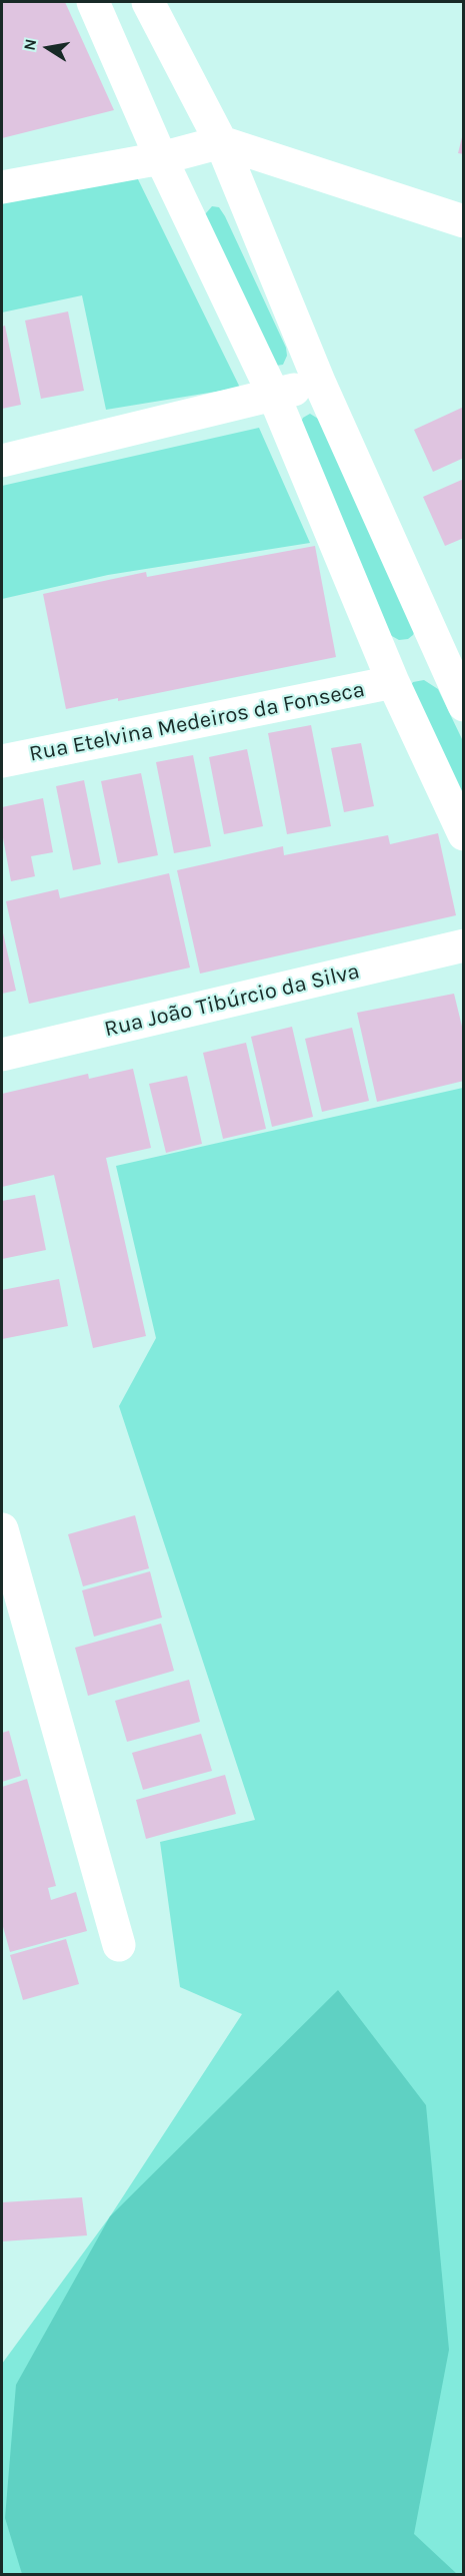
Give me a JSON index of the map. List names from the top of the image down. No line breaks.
{"streets":{"street":["Rua Etelvina Medeiros da Fonseca","Rua João Tibúrcio da Silva"]},"north":"left"}
